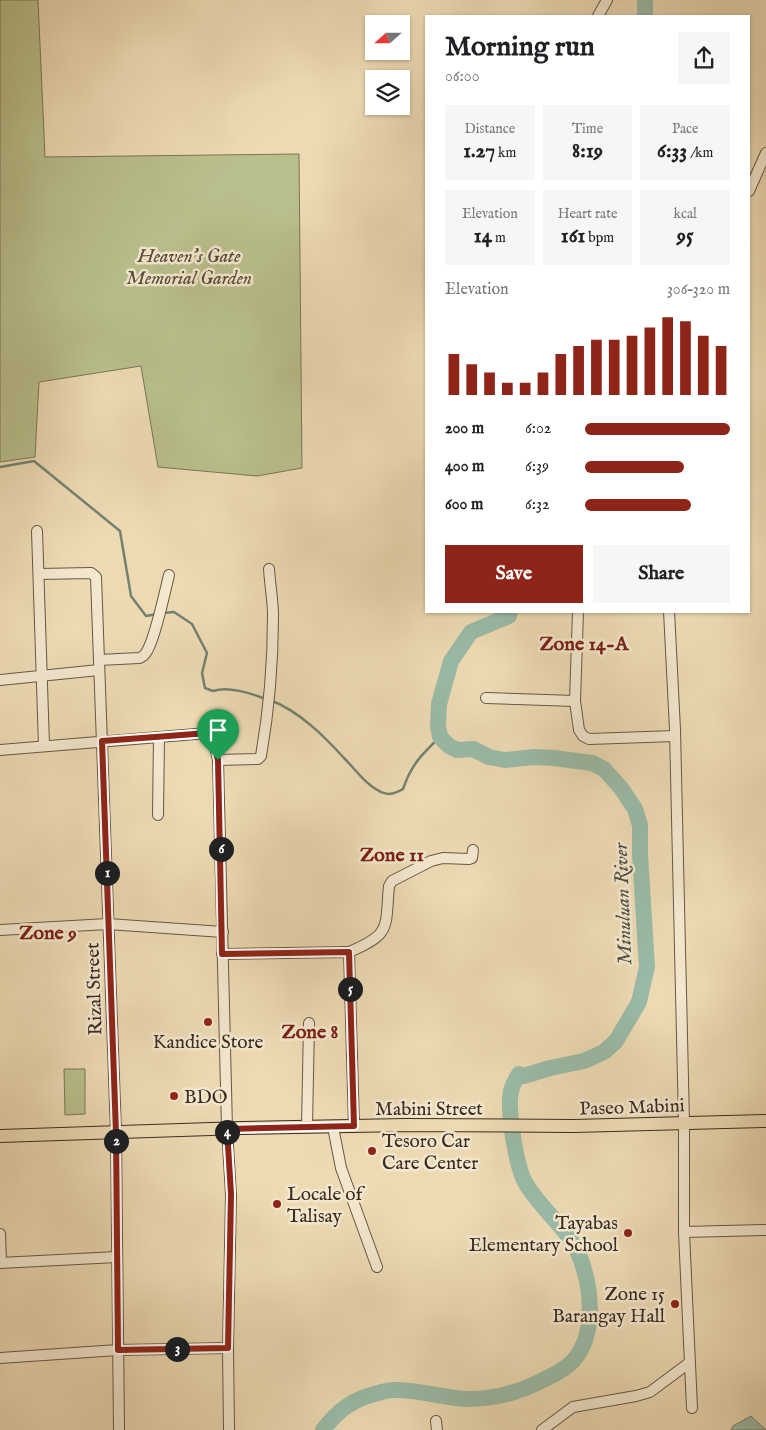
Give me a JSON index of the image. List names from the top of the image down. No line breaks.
{"streets":{"main road":["Paseo Mabini","Mabini Street"],"street":["Rizal Street"]},"crossings":[["Rizal Street","Mabini Street"],["Paseo Mabini","Mabini Street"]],"districts":["Zone 14-A","Zone 11","Zone 9","Zone 8"],"water":["Minuluan River"],"parks":["Heaven's Gate Memorial Garden"],"places":["Kandice Store","BDO","Tesoro Car Care Center","Locale of Talisay","Tayabas Elementary School","Zone 15 Barangay Hall"],"north":"left","page":{"heading":["Morning run","06:00"],"stats":[["Distance","1.27 km"],["Time","8:19"],["Pace","6:33 /km"],["Elevation","14 m"],["Heart rate","161 bpm"],["kcal","95"]],"chart":["Elevation","306–320 m"],"list":[{"name":"200 m","note":"6:02"},{"name":"400 m","note":"6:39"},{"name":"600 m","note":"6:32"}],"buttons":["Save","Share"],"pins":["6","1","5","4","2","3"]}}
